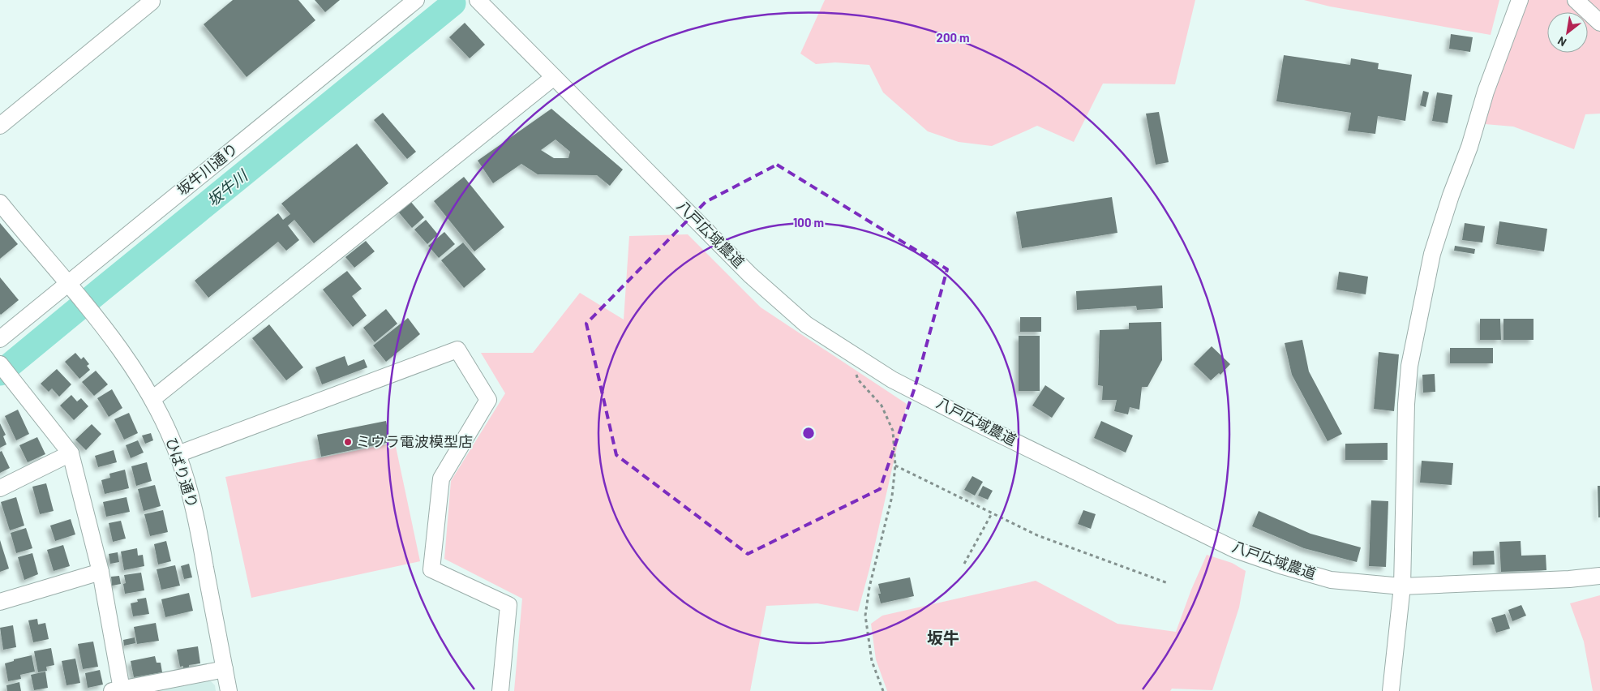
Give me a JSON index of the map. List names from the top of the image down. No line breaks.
{"streets":{"street":["坂牛川通り","八戸広域農道","ひばり通り"]},"crossings":[["坂牛川通り","ひばり通り"]],"districts":["坂牛"],"water":["坂牛川"],"places":["ミウラ電波模型店"],"north":"bottom left","rings":["200 m","100 m"]}
